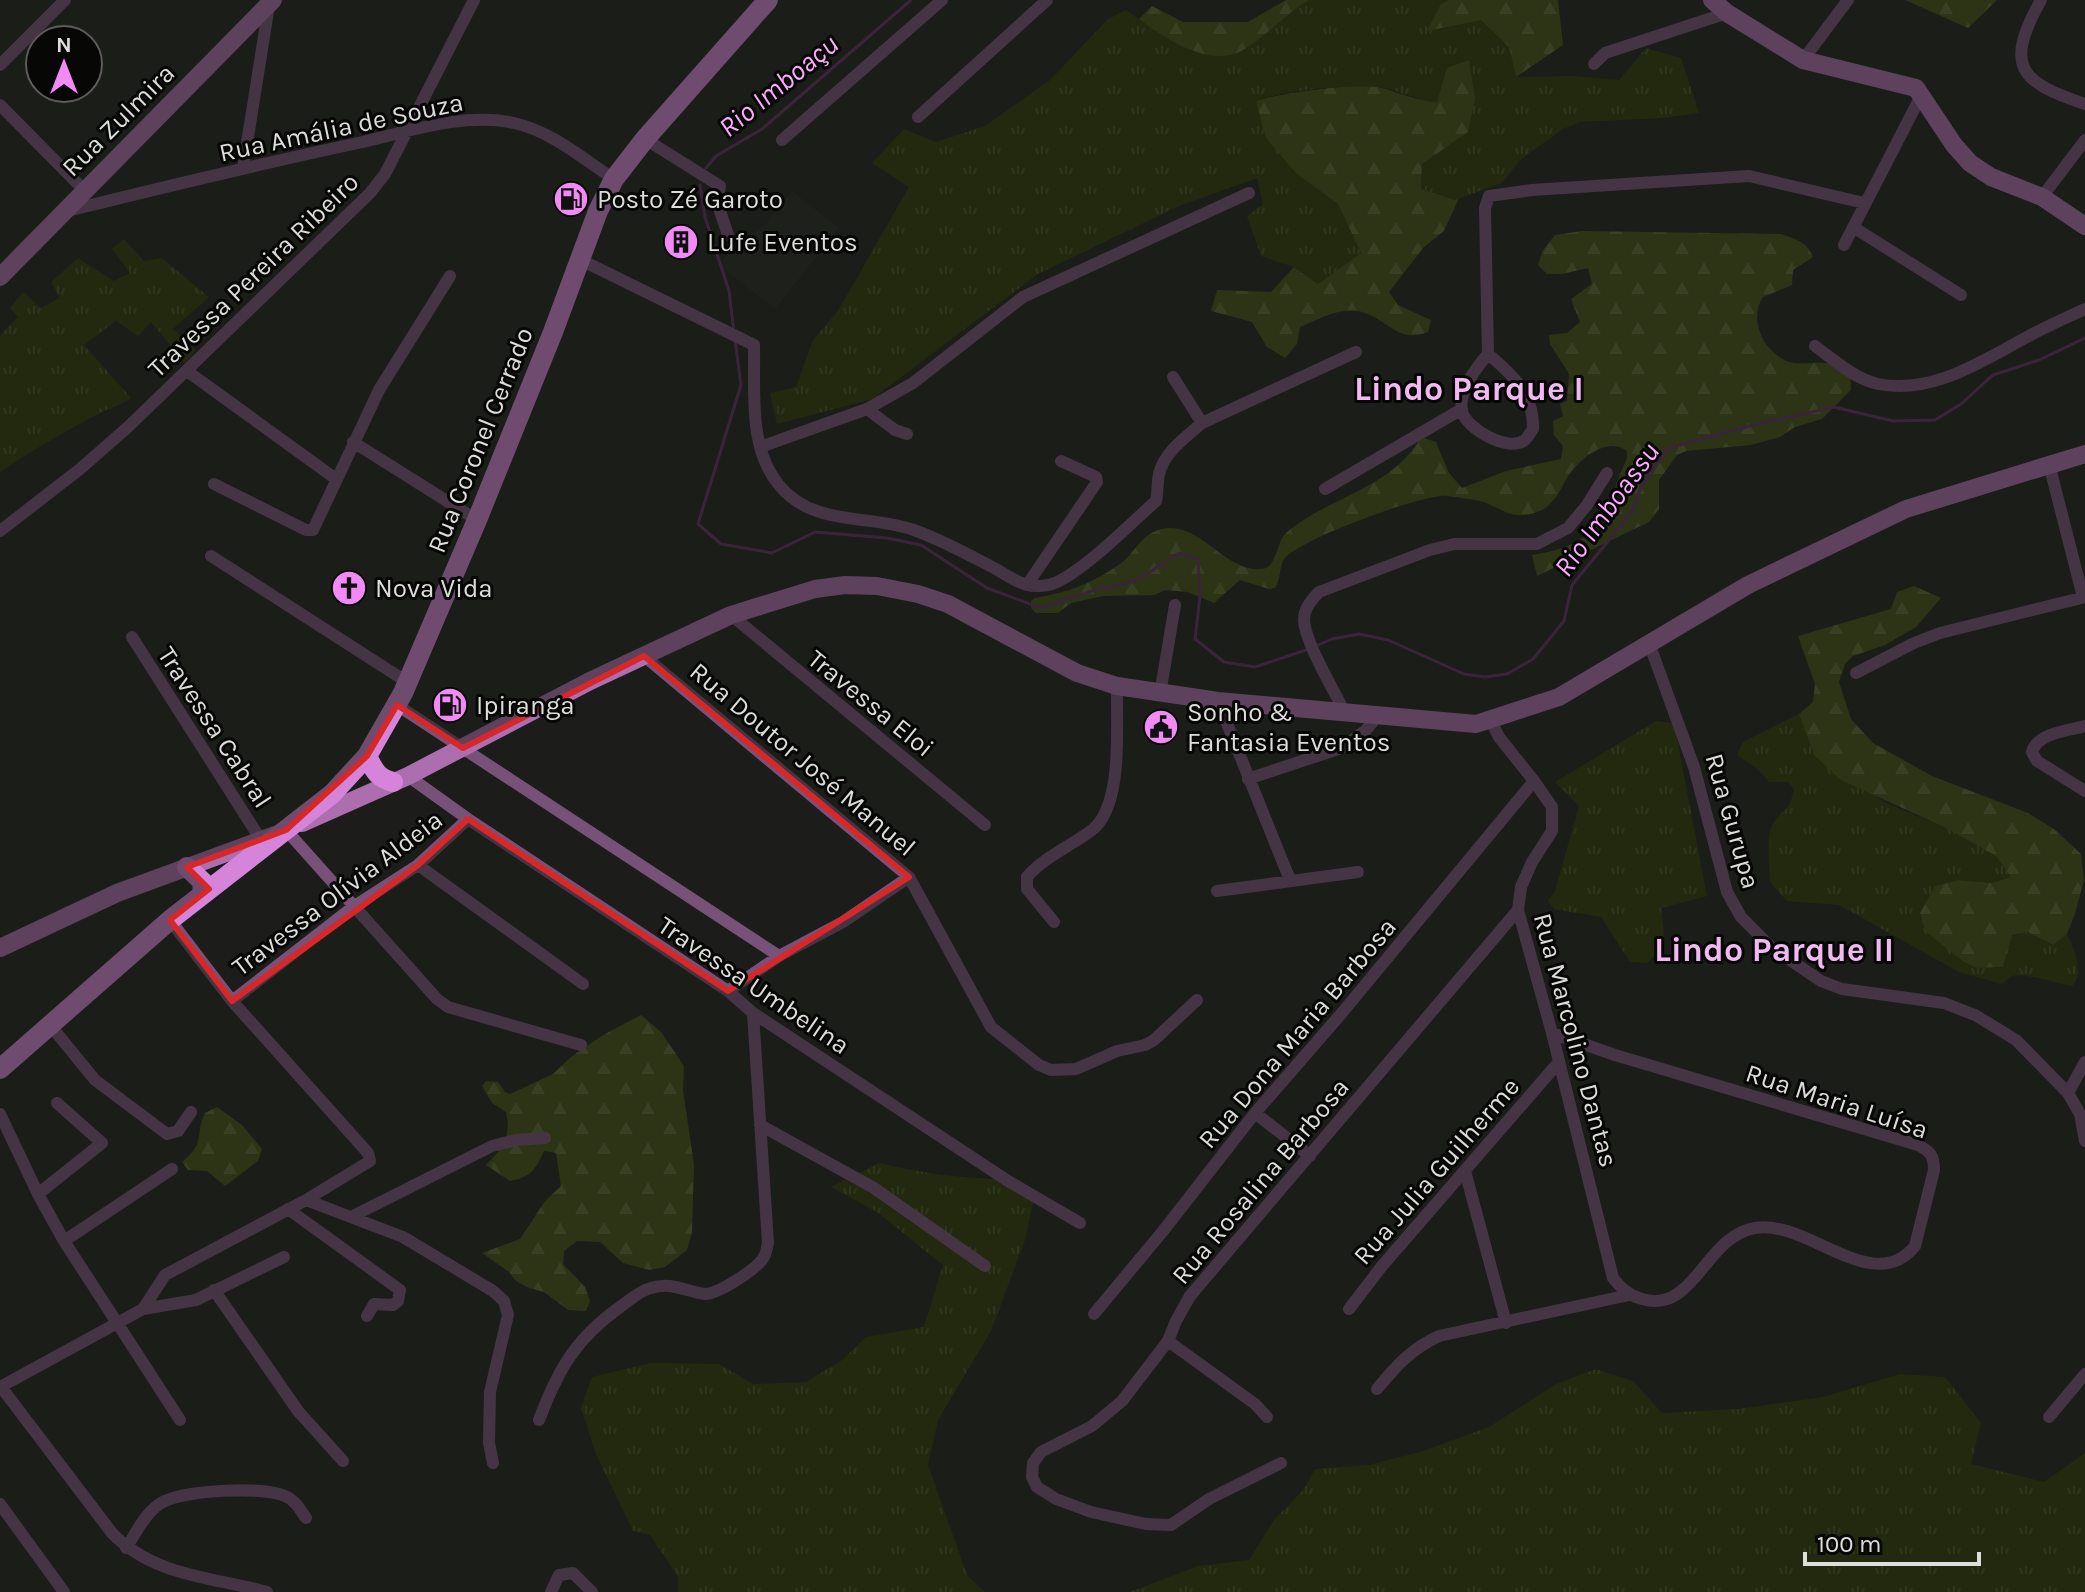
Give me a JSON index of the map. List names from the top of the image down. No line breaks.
{"streets":{"main road":["Rua Zulmira","Rua Coronel Cerrado"],"street":["Rua Amália de Souza","Travessa Pereira Ribeiro","Travessa Eloi","Travessa Cabral","Rua Doutor José Manuel","Rua Gurupa","Travessa Olívia Aldeia","Travessa Umbelina","Rua Dona Maria Barbosa","Rua Marcolino Dantas","Rua Maria Luísa","Rua Julia Guilherme","Rua Rosalina Barbosa"]},"crossings":[["Rua Zulmira","Rua Amália de Souza"],["Rua Amália de Souza","Travessa Pereira Ribeiro"],["Rua Amália de Souza","Rua Coronel Cerrado"],["Travessa Olívia Aldeia","Travessa Umbelina"],["Rua Dona Maria Barbosa","Rua Marcolino Dantas"],["Rua Marcolino Dantas","Rua Maria Luísa"],["Rua Marcolino Dantas","Rua Julia Guilherme"],["Rua Marcolino Dantas","Rua Rosalina Barbosa"]],"districts":["Lindo Parque I","Lindo Parque II"],"water":["Rio Imboaçu","Rio Imboassu"],"places":{"fuel station":["Posto Zé Garoto","Ipiranga"],"building":["Lufe Eventos"],"church":["Nova Vida"],"public building":["Sonho & Fantasia Eventos"]},"scale_bar":"100 m","north":"top"}
